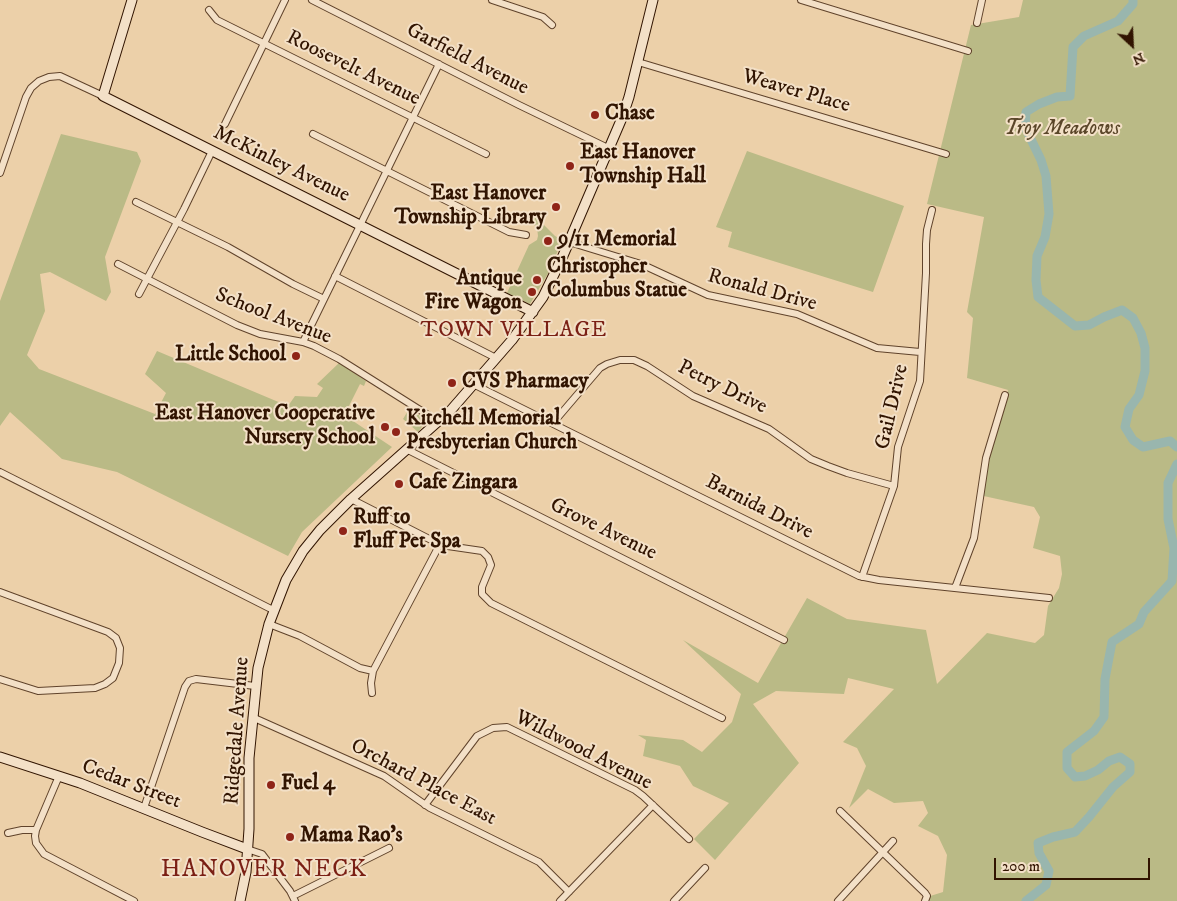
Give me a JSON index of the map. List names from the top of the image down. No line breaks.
{"streets":{"main road":["McKinley Avenue","Ridgedale Avenue","Cedar Street"],"street":["Garfield Avenue","Roosevelt Avenue","Weaver Place","Ronald Drive","School Avenue","Petry Drive","Gail Drive","Barnida Drive","Grove Avenue","Wildwood Avenue","Orchard Place East"]},"crossings":[["Garfield Avenue","Ridgedale Avenue"],["Weaver Place","Ridgedale Avenue"],["McKinley Avenue","Ridgedale Avenue"],["Ronald Drive","Gail Drive"],["Ronald Drive","Ridgedale Avenue"],["School Avenue","Ridgedale Avenue"],["Petry Drive","Gail Drive"],["Petry Drive","Barnida Drive"],["Gail Drive","Barnida Drive"],["Barnida Drive","Ridgedale Avenue"],["Grove Avenue","Ridgedale Avenue"],["Ridgedale Avenue","Orchard Place East"],["Ridgedale Avenue","Cedar Street"],["Wildwood Avenue","Orchard Place East"]],"districts":["TOWN VILLAGE","HANOVER NECK"],"parks":["Troy Meadows"],"places":["Chase","East Hanover Township Hall","East Hanover Township Library","9/11 Memorial","Christopher Columbus Statue","Antique Fire Wagon","Little School","CVS Pharmacy","East Hanover Cooperative Nursery School","Kitchell Memorial Presbyterian Church","Cafe Zingara","Ruff to Fluff Pet Spa","Fuel 4","Mama Rao's"],"scale_bar":"200 m","north":"bottom right"}
